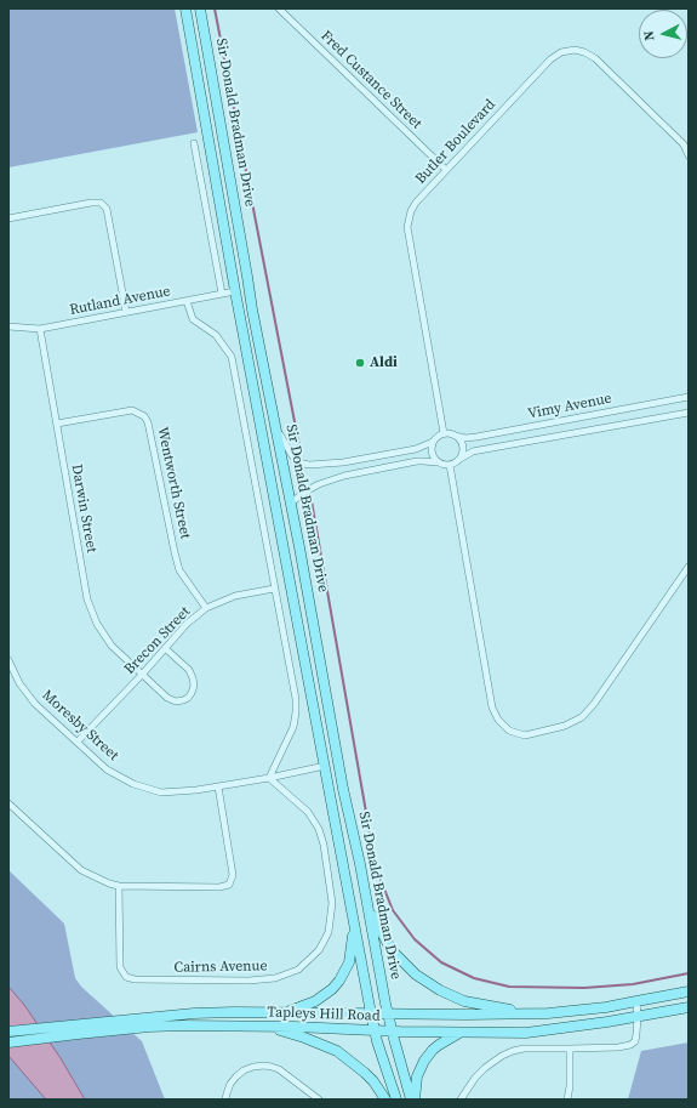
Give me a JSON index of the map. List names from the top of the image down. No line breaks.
{"streets":{"main road":["Sir Donald Bradman Drive","Tapleys Hill Road"],"street":["Fred Custance Street","Butler Boulevard","Rutland Avenue","Vimy Avenue","Wentworth Street","Darwin Street","Brecon Street","Moresby Street","Cairns Avenue"]},"crossings":[["Fred Custance Street","Butler Boulevard"],["Sir Donald Bradman Drive","Rutland Avenue"],["Sir Donald Bradman Drive","Moresby Street"],["Sir Donald Bradman Drive","Tapleys Hill Road"],["Butler Boulevard","Vimy Avenue"],["Rutland Avenue","Darwin Street"],["Wentworth Street","Darwin Street"],["Wentworth Street","Brecon Street"],["Darwin Street","Brecon Street"],["Brecon Street","Moresby Street"],["Moresby Street","Cairns Avenue"]],"places":["Aldi"],"north":"left"}
